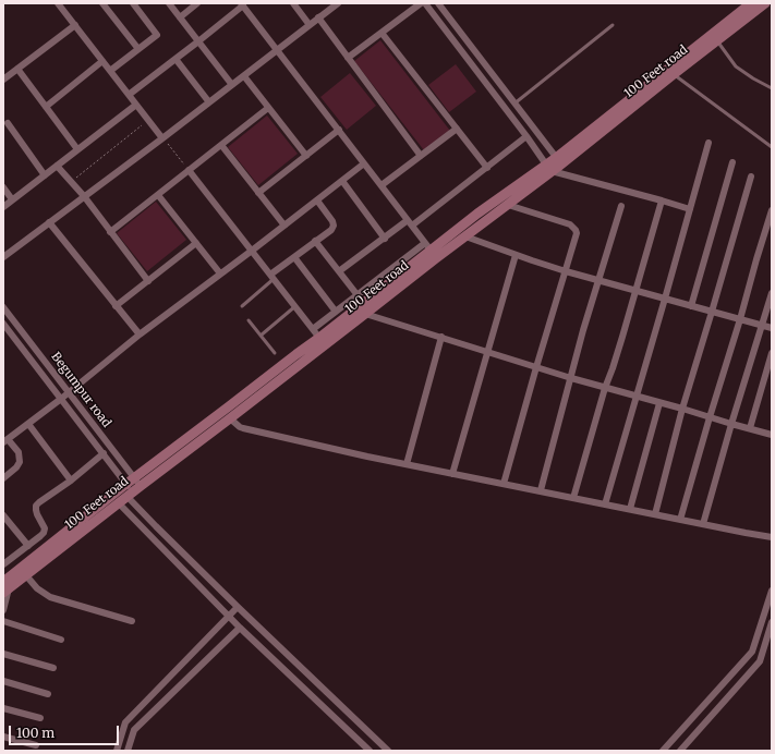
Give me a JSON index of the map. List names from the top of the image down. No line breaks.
{"streets":{"street":["100 Feet road","Begumpur road"]},"crossings":[["100 Feet road","Begumpur road"]],"scale_bar":"100 m"}
